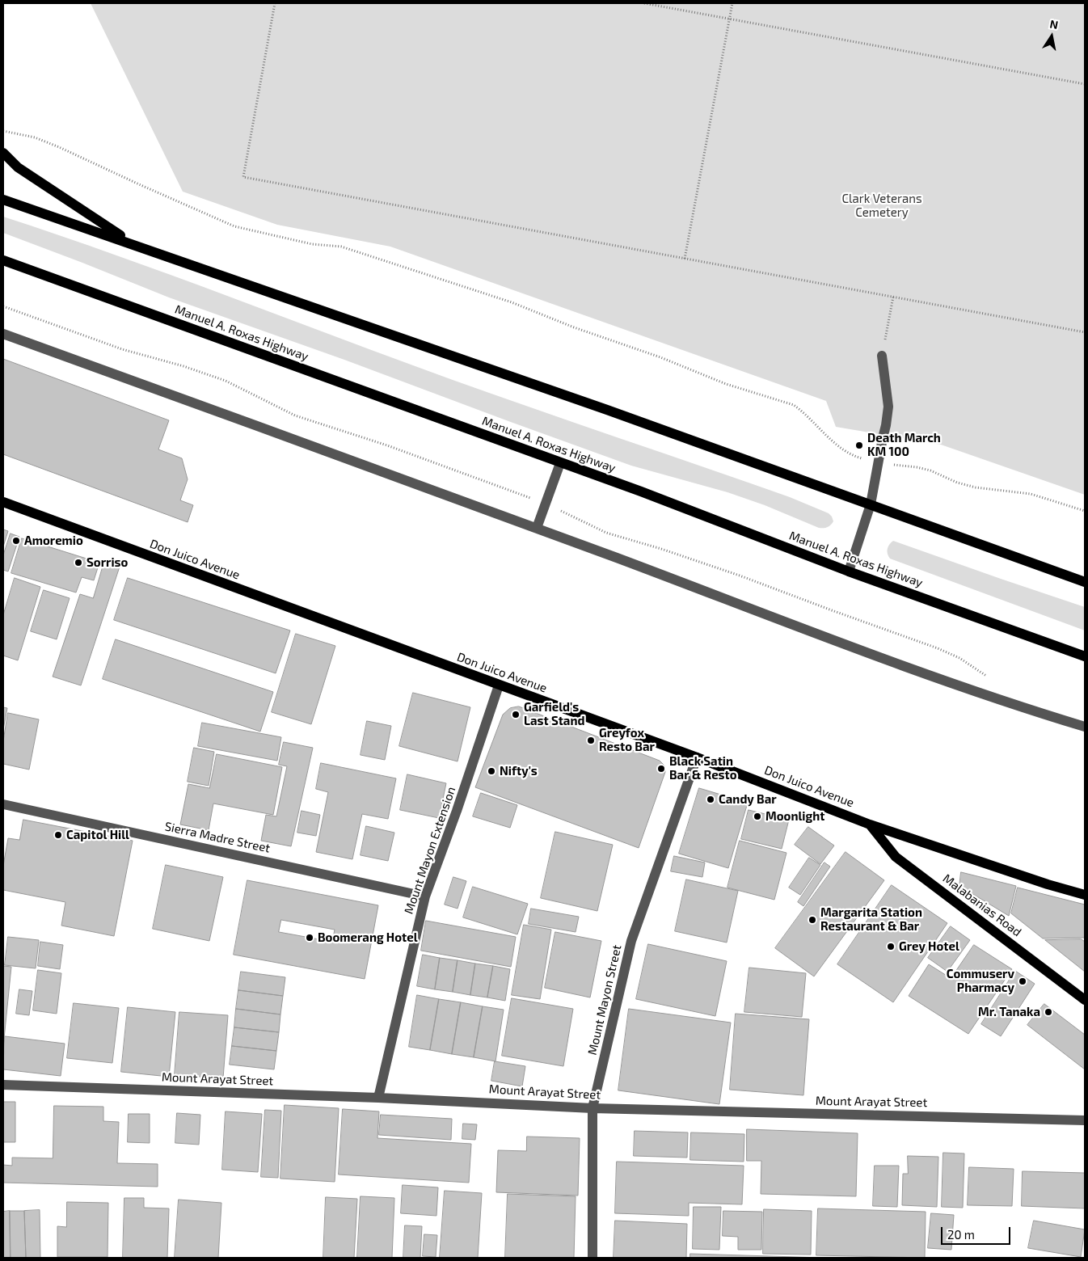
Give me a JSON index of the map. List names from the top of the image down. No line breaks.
{"streets":{"main road":["Manuel A. Roxas Highway","Don Juico Avenue","Malabanias Road"],"street":["Sierra Madre Street","Mount Mayon Extension","Mount Mayon Street","Mount Arayat Street"]},"crossings":[["Don Juico Avenue","Mount Mayon Extension"],["Don Juico Avenue","Malabanias Road"],["Don Juico Avenue","Mount Mayon Street"],["Sierra Madre Street","Mount Mayon Extension"],["Mount Mayon Extension","Mount Arayat Street"],["Mount Mayon Street","Mount Arayat Street"]],"parks":["Clark Veterans Cemetery"],"places":["Death March KM 100","Amoremio","Sorriso","Garfield's Last Stand","Greyfox Resto Bar","Black Satin Bar & Resto","Nifty's","Candy Bar","Moonlight","Capitol Hill","Margarita Station Restaurant & Bar","Boomerang Hotel","Grey Hotel","Commuserv Pharmacy","Mr. Tanaka"],"scale_bar":"20 m","north":"top"}
